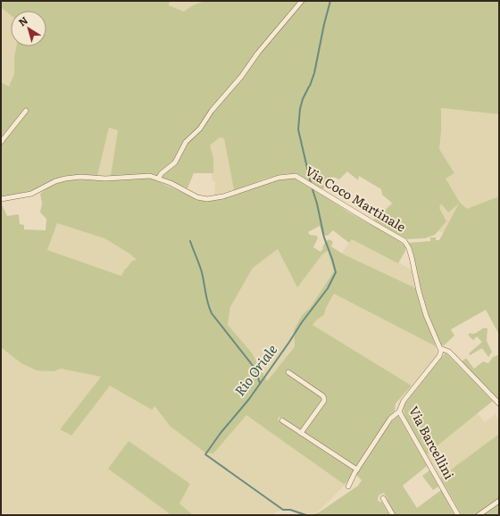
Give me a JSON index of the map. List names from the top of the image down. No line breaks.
{"streets":{"street":["Via Coco Martinale","Via Barcellini"]},"crossings":[["Via Coco Martinale","Via Barcellini"]],"water":["Rio Oriale"],"north":"top left"}
